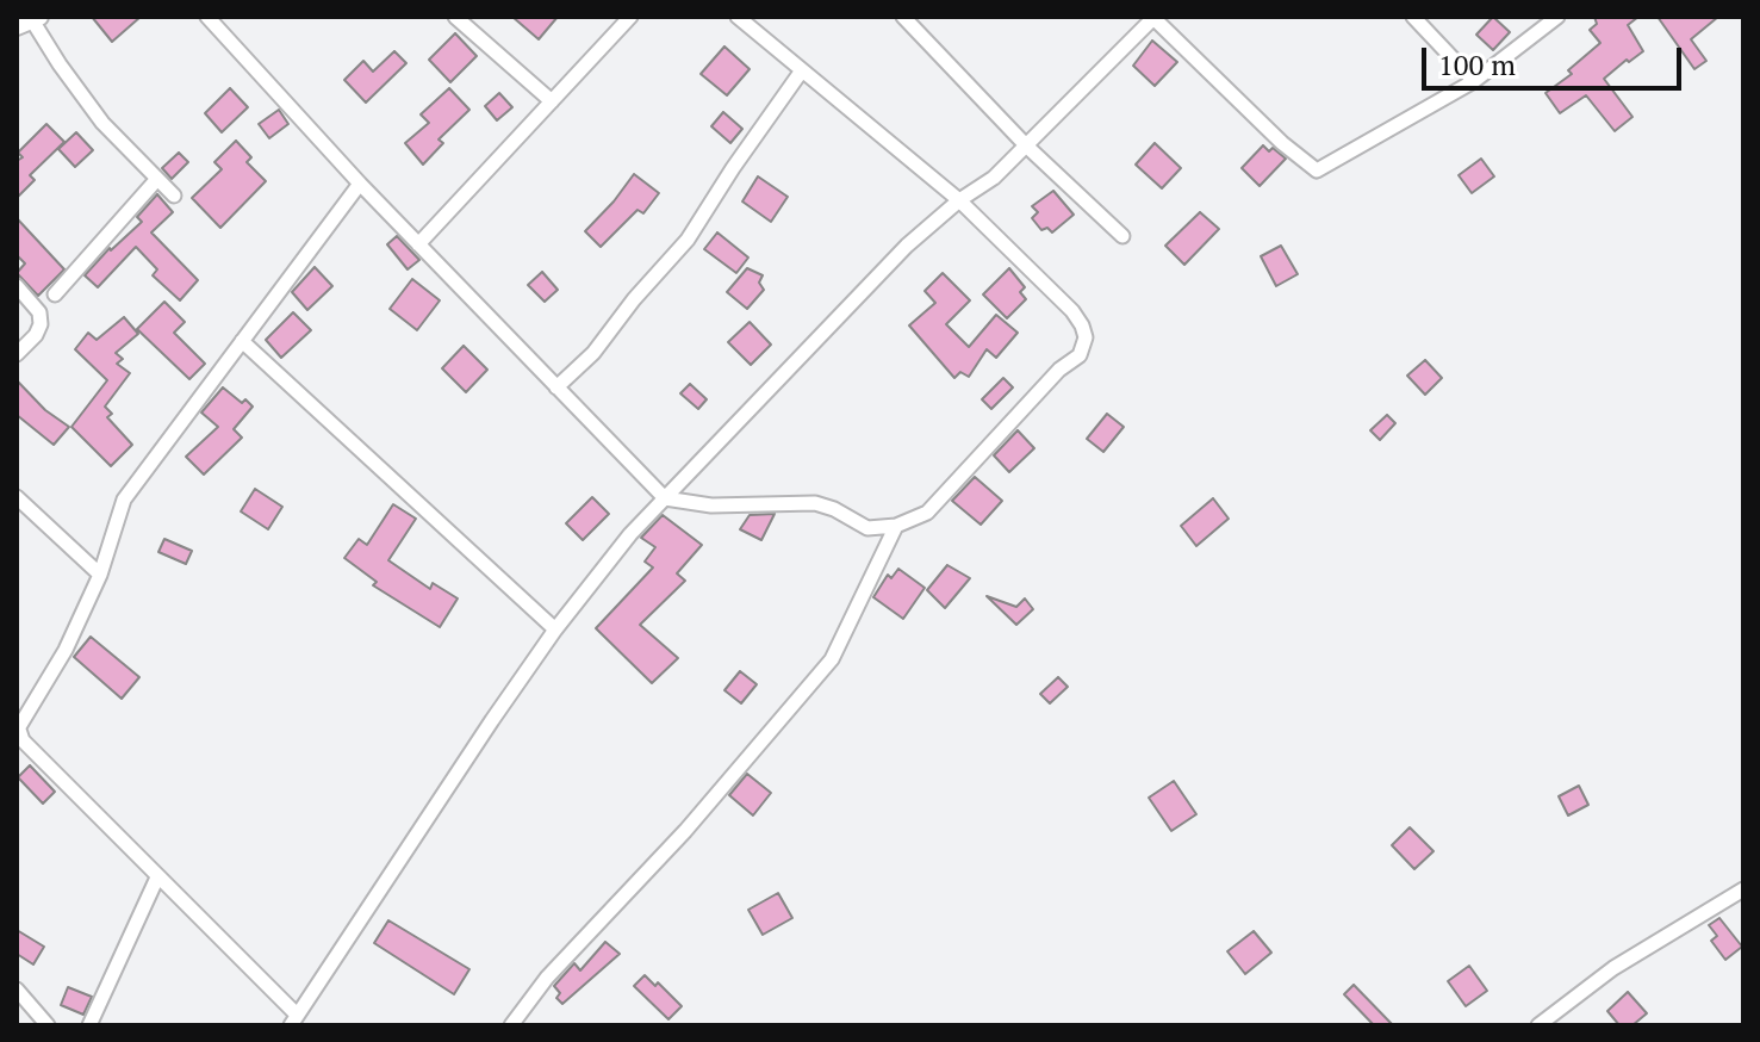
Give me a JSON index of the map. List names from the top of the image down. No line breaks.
{"scale_bar":"100 m"}
